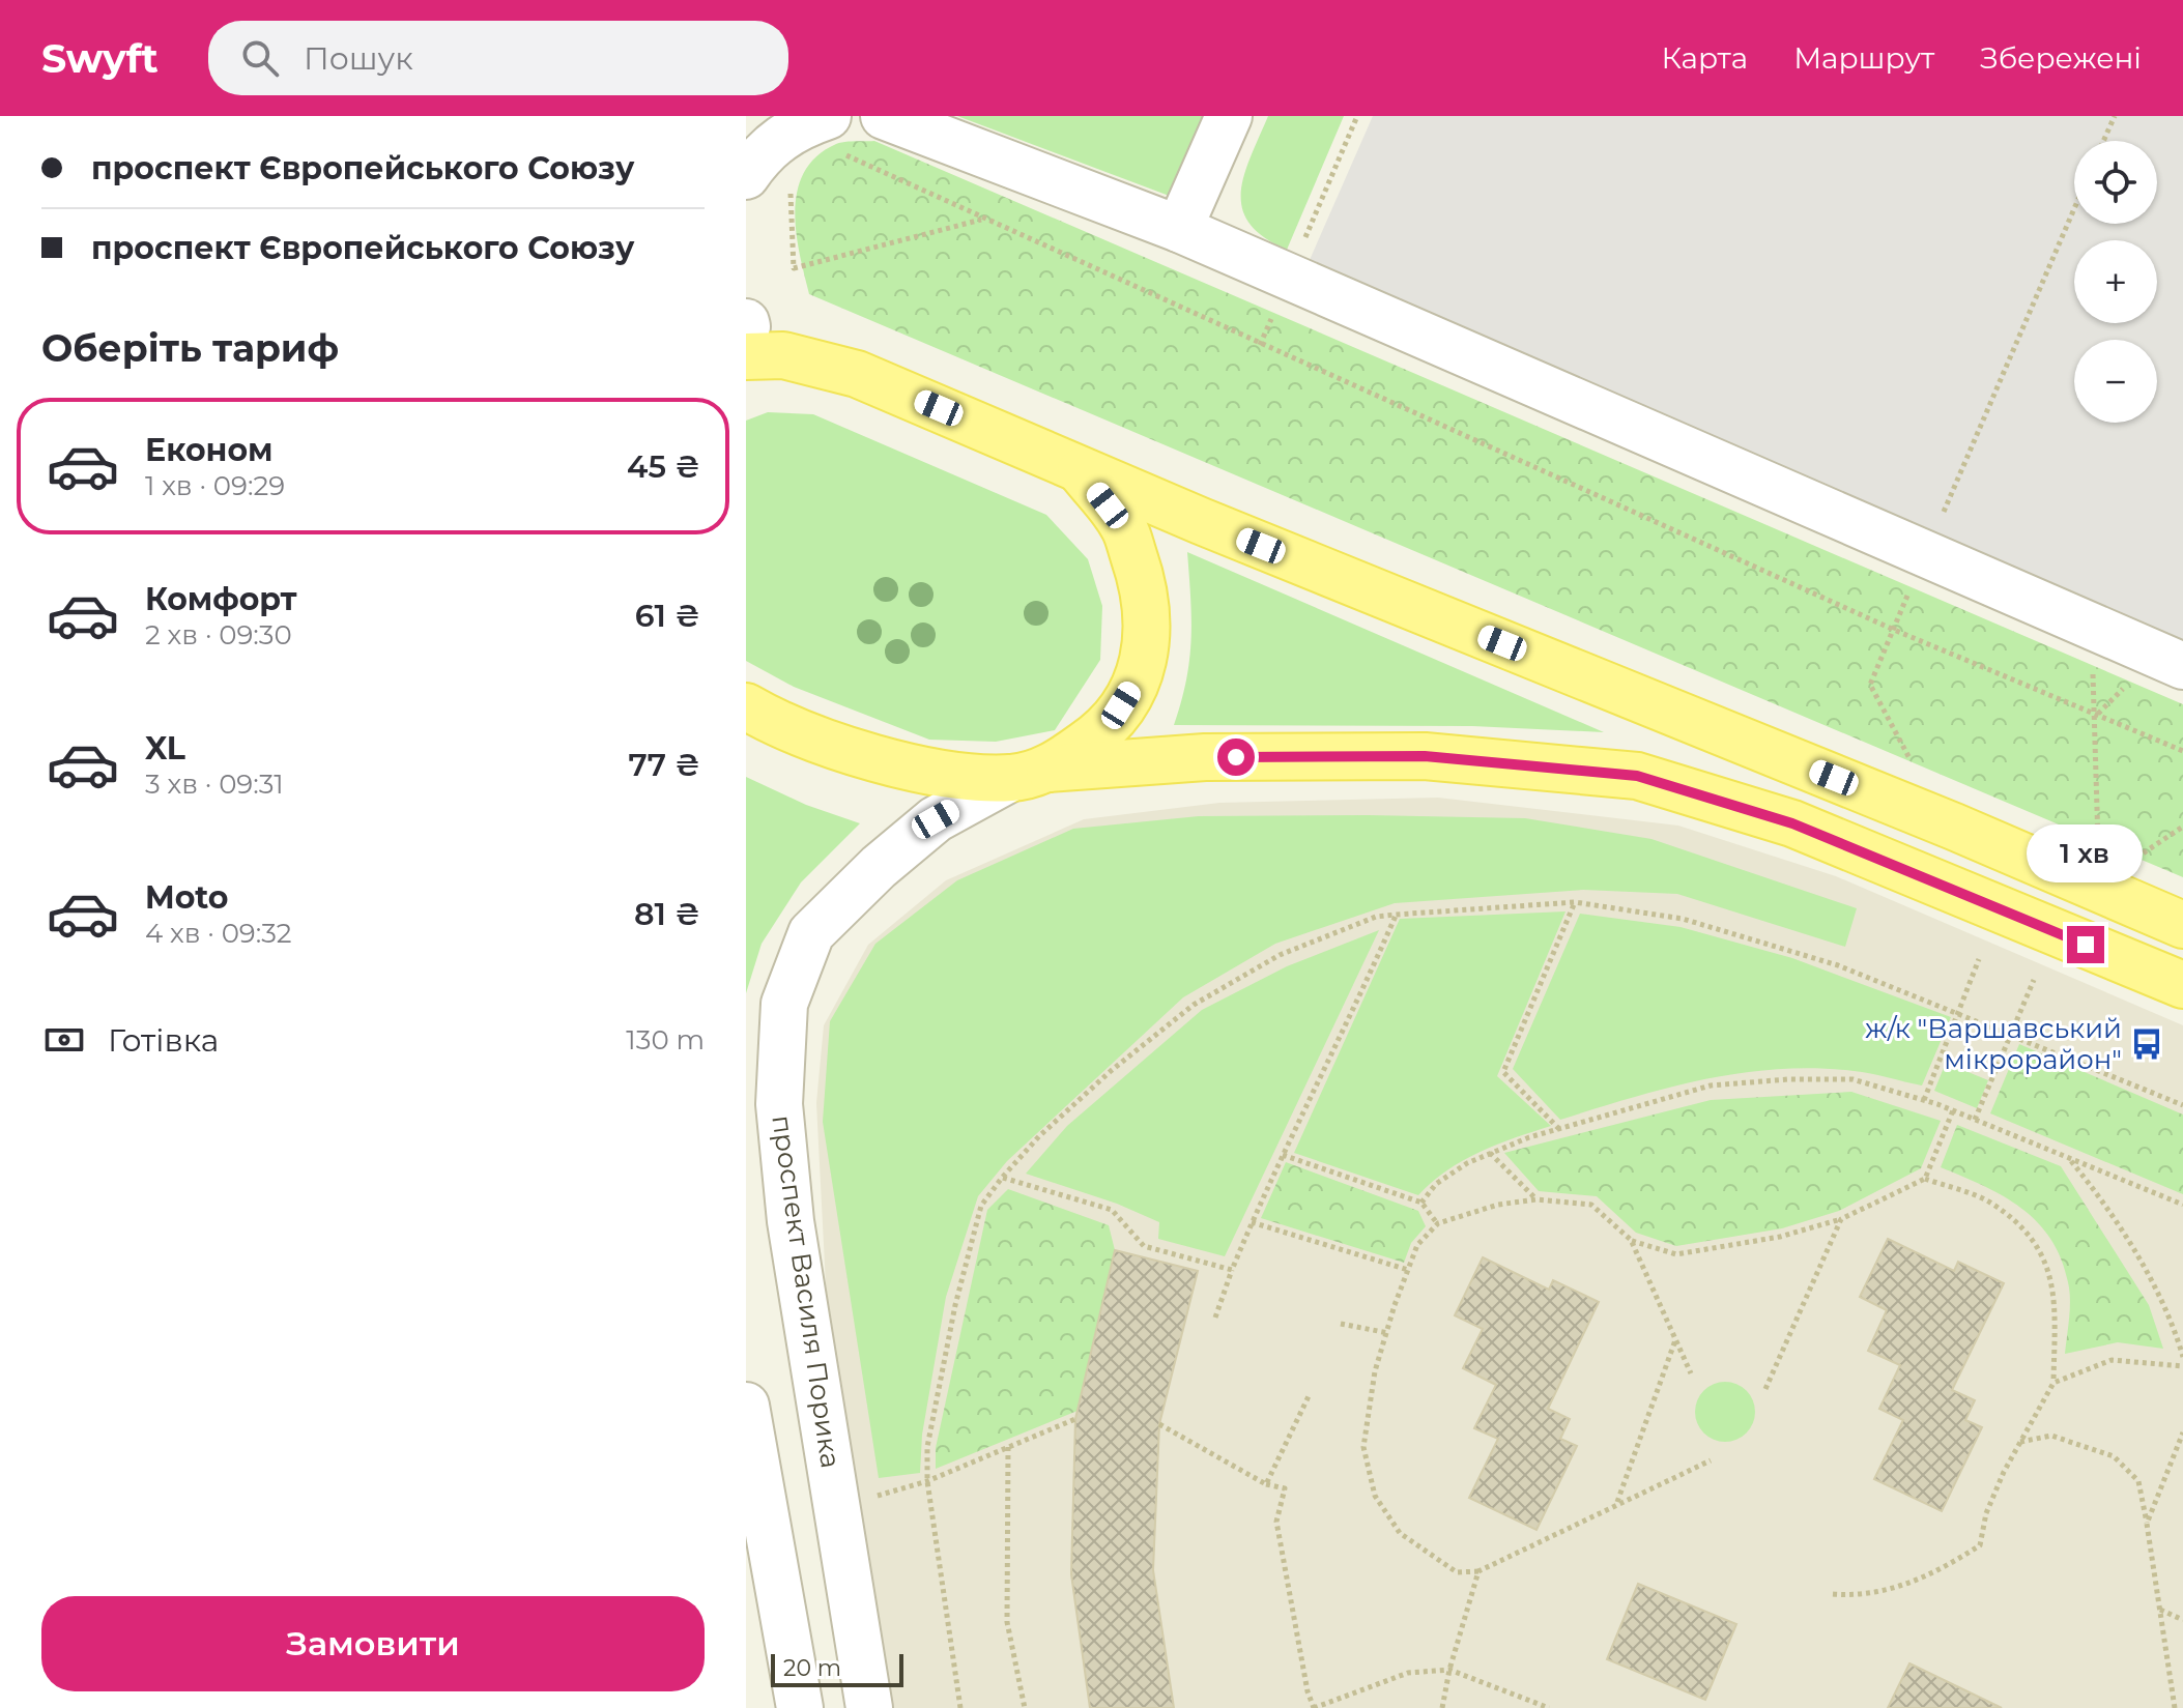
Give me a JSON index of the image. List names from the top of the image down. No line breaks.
{"streets":{"street":["проспект Василя Порика"]},"places":{"bus stop":["ж/к \"Варшавський мікрорайон\""]},"scale_bar":"20 m","page":{"header":"Swyft","search":"Пошук","nav":["Карта","Маршрут","Збережені"],"banner":["проспект Європейського Союзу","проспект Європейського Союзу"],"map_buttons":["+","−"],"heading":"Оберіть тариф","list":[{"name":"Економ","note":"1 хв · 09:29","value":"45 ₴"},{"name":"Комфорт","note":"2 хв · 09:30","value":"61 ₴"},{"name":"XL","note":"3 хв · 09:31","value":"77 ₴"},{"name":"Moto","note":"4 хв · 09:32","value":"81 ₴"}],"bubble":"1 хв","pay":["Готівка","130 m"],"buttons":"Замовити","scale":"20 m"}}
